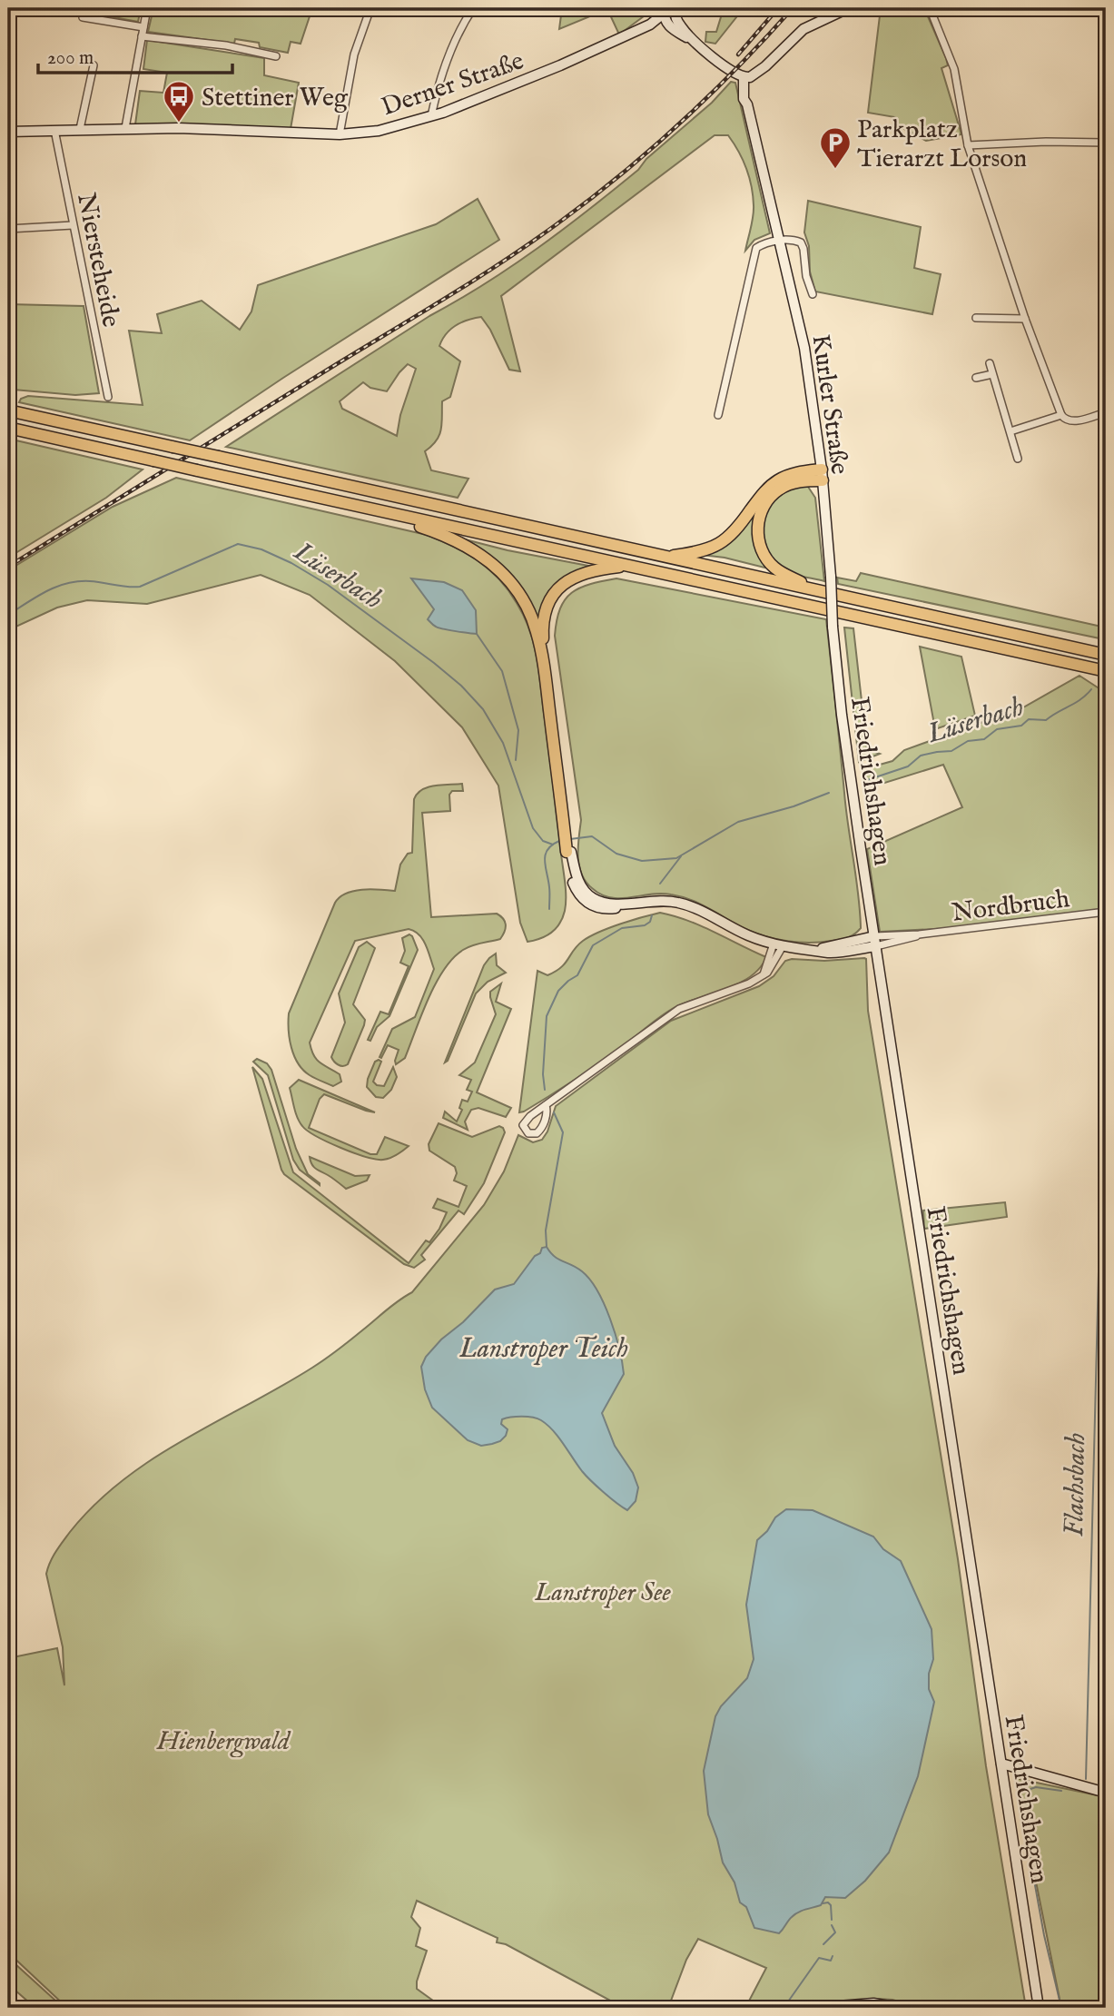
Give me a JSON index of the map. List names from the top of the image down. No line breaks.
{"streets":{"main road":["Derner Straße","Kurler Straße","Friedrichshagen"],"street":["Niersteheide","Nordbruch"]},"crossings":[["Derner Straße","Niersteheide"],["Kurler Straße","Friedrichshagen"],["Friedrichshagen","Nordbruch"]],"water":["Lüserbach","Lanstroper Teich","Flachsbach"],"parks":["Lanstroper See","Hienbergwald"],"places":{"bus stop":["Stettiner Weg"],"parking":["Parkplatz Tierarzt Lorson"]},"scale_bar":"200 m"}
